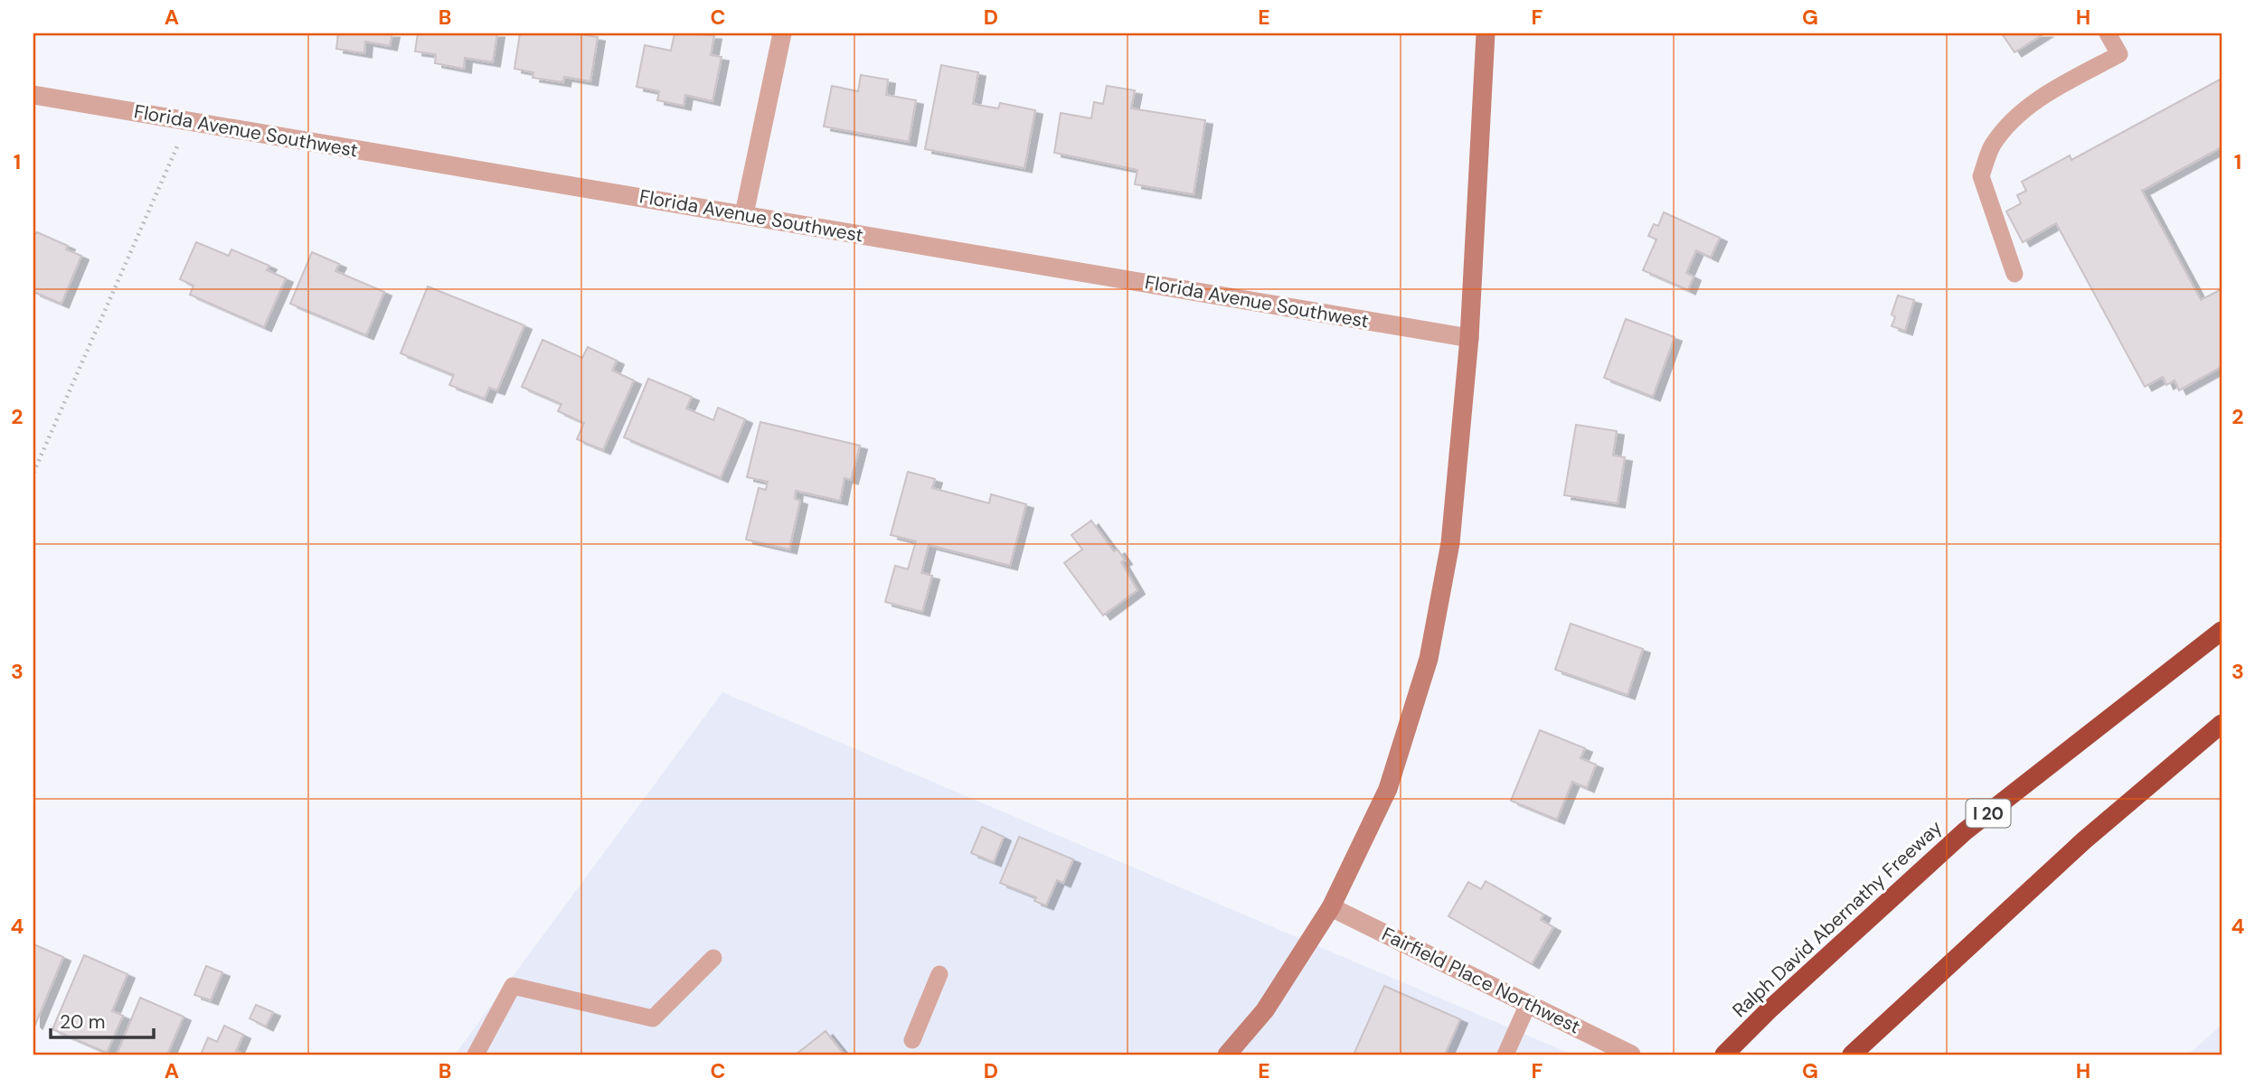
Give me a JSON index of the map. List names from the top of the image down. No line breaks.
{"streets":{"highway":["I 20","Ralph David Abernathy Freeway"],"street":["Florida Avenue Southwest","Fairfield Place Northwest"]},"scale_bar":"20 m","grid":{"columns":["A","B","C","D","E","F","G","H"],"rows":["1","2","3","4"]}}
